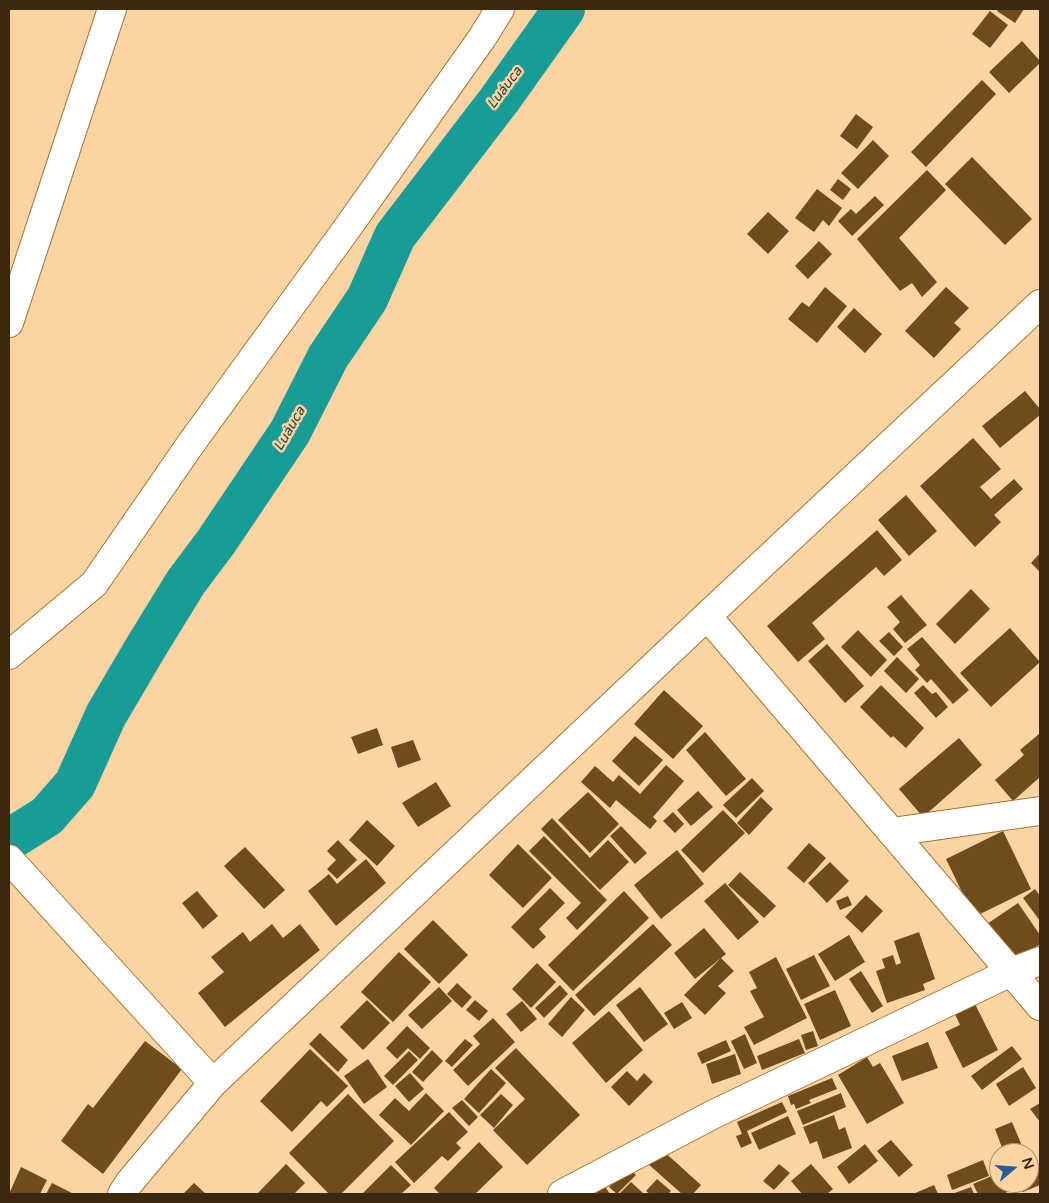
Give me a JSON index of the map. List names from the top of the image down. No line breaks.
{"water":["Luáuca"],"north":"right"}
